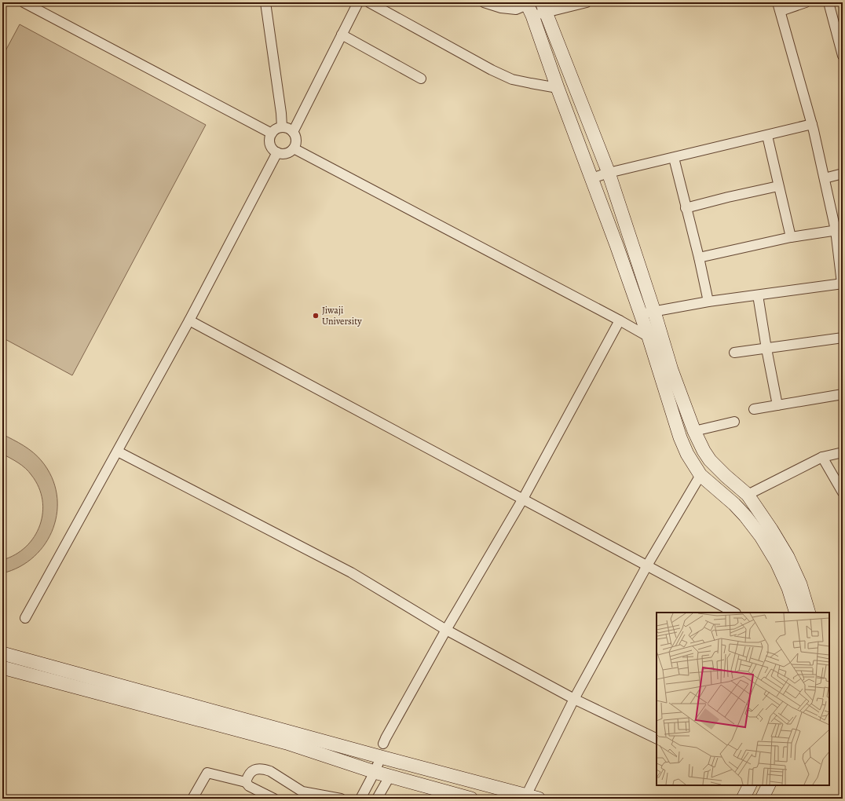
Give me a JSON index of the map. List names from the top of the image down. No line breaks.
{"places":["Jiwaji University"]}
